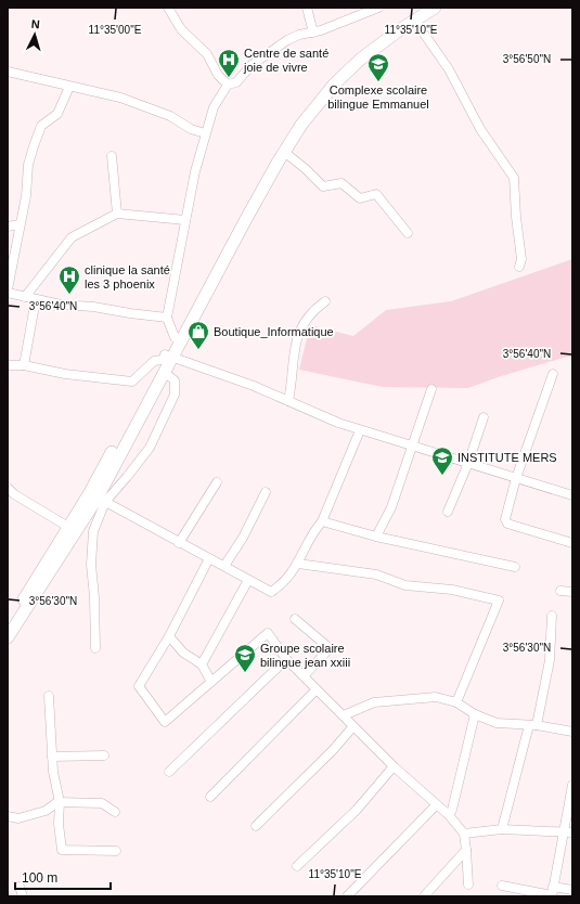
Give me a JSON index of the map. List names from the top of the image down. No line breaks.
{"places":{"hospital":["Centre de santé joie de vivre","clinique la santé les 3 phoenix"],"school or university":["Complexe scolaire bilingue Emmanuel","INSTITUTE MERS","Groupe scolaire bilingue jean xxiii"],"shop":["Boutique_Informatique"]},"scale_bar":"100 m","north":"top","coordinates":["11°35'00\"E","11°35'10\"E","3°56'50\"N","3°56'40\"N","3°56'30\"N"]}
